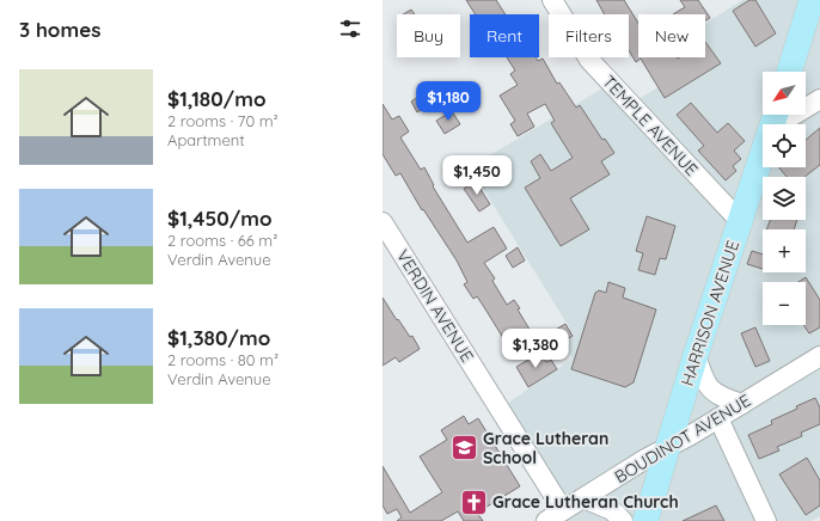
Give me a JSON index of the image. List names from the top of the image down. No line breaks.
{"streets":{"main road":["HARRISON AVENUE"],"street":["TEMPLE AVENUE","VERDIN AVENUE","BOUDINOT AVENUE"]},"crossings":[["TEMPLE AVENUE","HARRISON AVENUE"],["VERDIN AVENUE","BOUDINOT AVENUE"],["HARRISON AVENUE","BOUDINOT AVENUE"]],"places":{"school or university":["Grace Lutheran School"],"church":["Grace Lutheran Church"]},"north":"bottom left","page":{"heading":"3 homes","chip":["Buy","Rent","Filters","New"],"list":[{"name":"$1,180/mo","note":"2 rooms · 70 m² · Apartment"},{"name":"$1,450/mo","note":"2 rooms · 66 m² · Verdin Avenue"},{"name":"$1,380/mo","note":"2 rooms · 80 m² · Verdin Avenue"}],"map_buttons":["+","−"],"price":["$1,180","$1,450","$1,380"]}}
